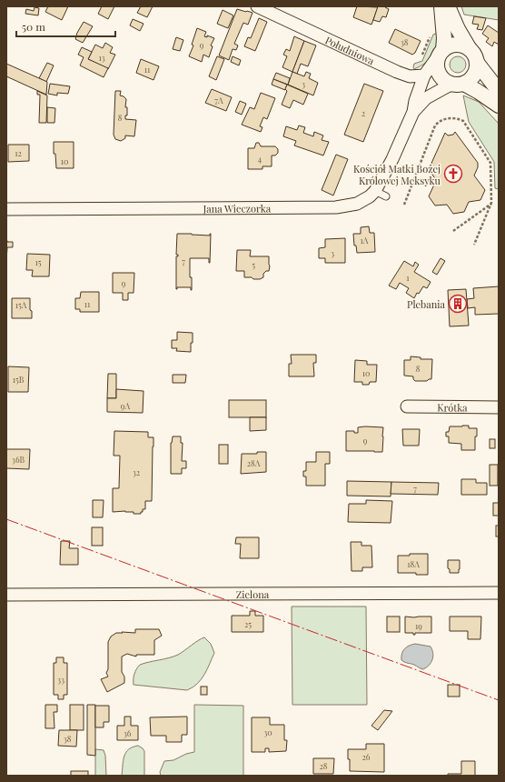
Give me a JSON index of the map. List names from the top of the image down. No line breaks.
{"streets":{"street":["Południowa","Jana Wieczorka","Krótka","Zielona"]},"crossings":[["Południowa","Jana Wieczorka"]],"places":{"church":["Kościół Matki Bożej Królowej Meksyku"],"building":["Plebania"]},"house_numbers":["38","9","13","11","3","7A","2","8","12","4","10","1A","3","7","15","5","1","9","11","15A","8","10","15B","9A","9","36B","28A","32","7","18A","25","19","33","30","36","38","26","28"],"scale_bar":"50 m"}
